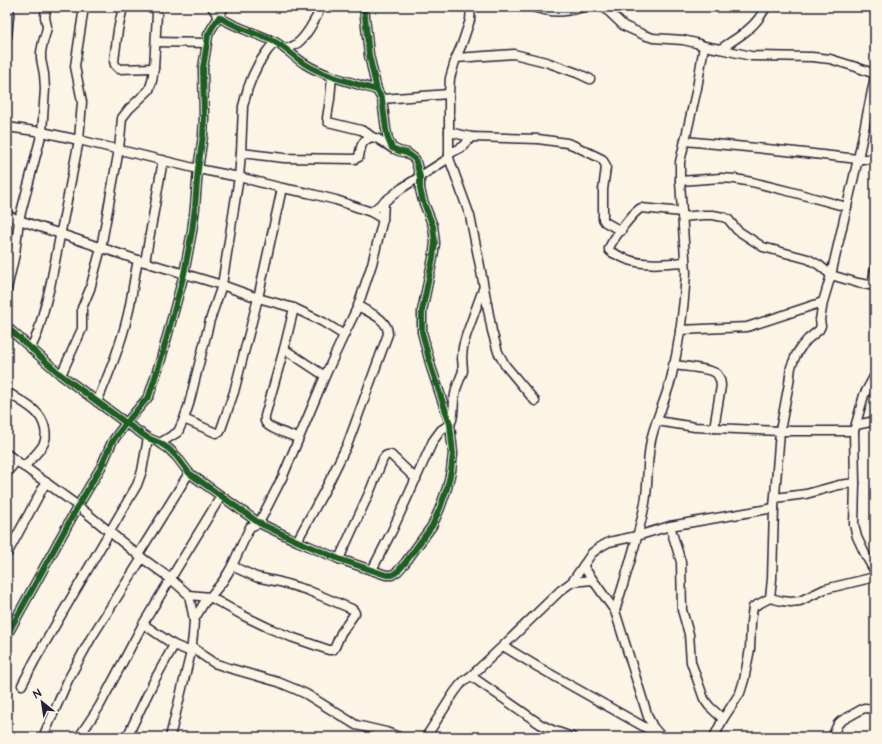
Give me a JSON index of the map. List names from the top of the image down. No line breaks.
{"north":"top left"}
